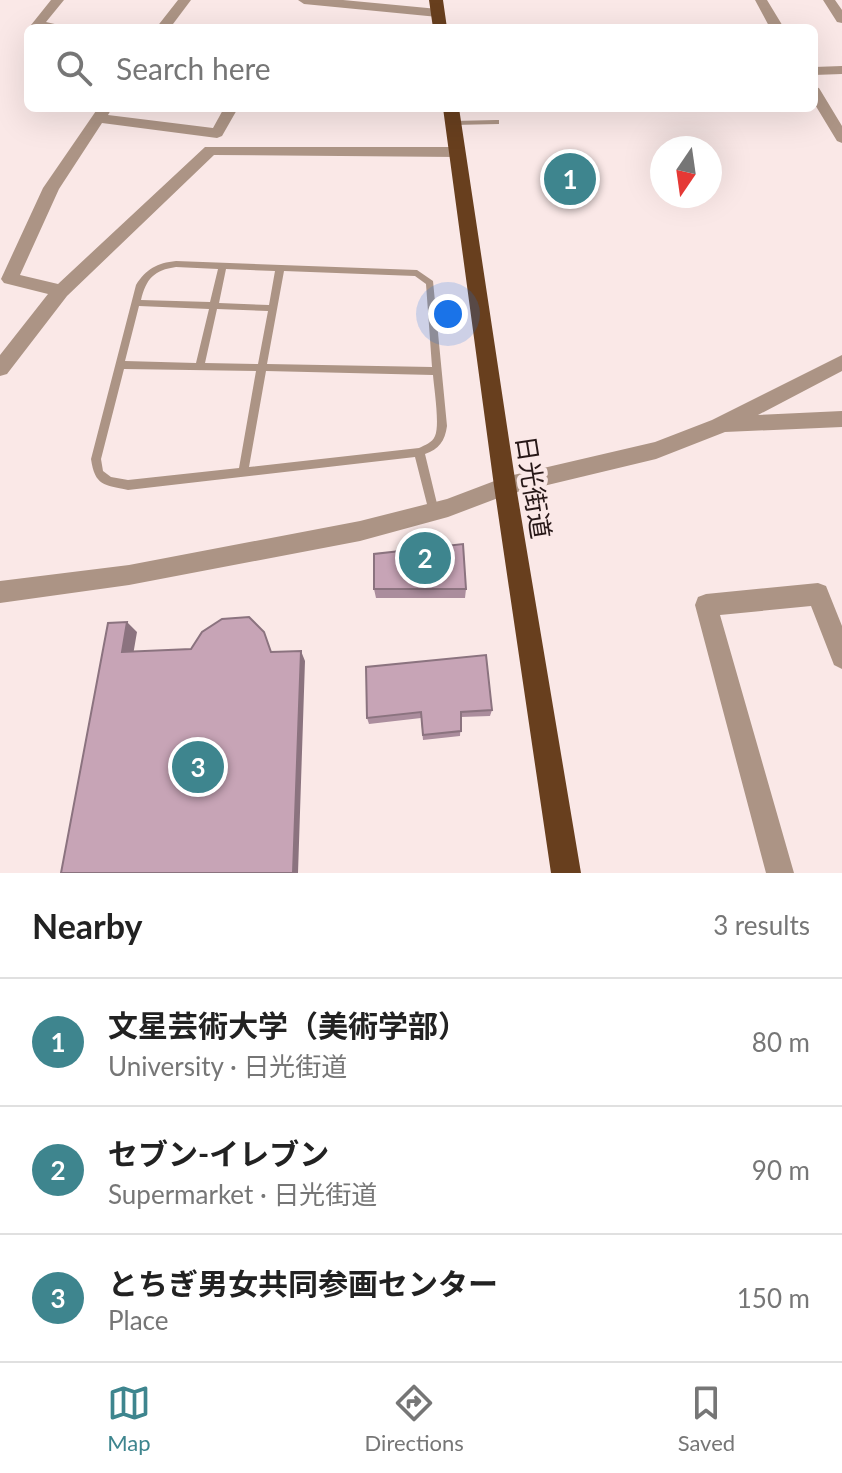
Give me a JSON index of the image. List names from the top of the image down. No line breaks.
{"streets":{"highway":["日光街道"]},"north":"bottom","page":{"search":"Search here","pins":["1","2","3"],"heading":["Nearby","3 results"],"list":[{"mark":"1","name":"文星芸術大学（美術学部）","note":"University · 日光街道","value":"80 m"},{"mark":"2","name":"セブン-イレブン","note":"Supermarket · 日光街道","value":"90 m"},{"mark":"3","name":"とちぎ男女共同参画センター","note":"Place","value":"150 m"}],"nav":["Map","Directions","Saved"]}}
